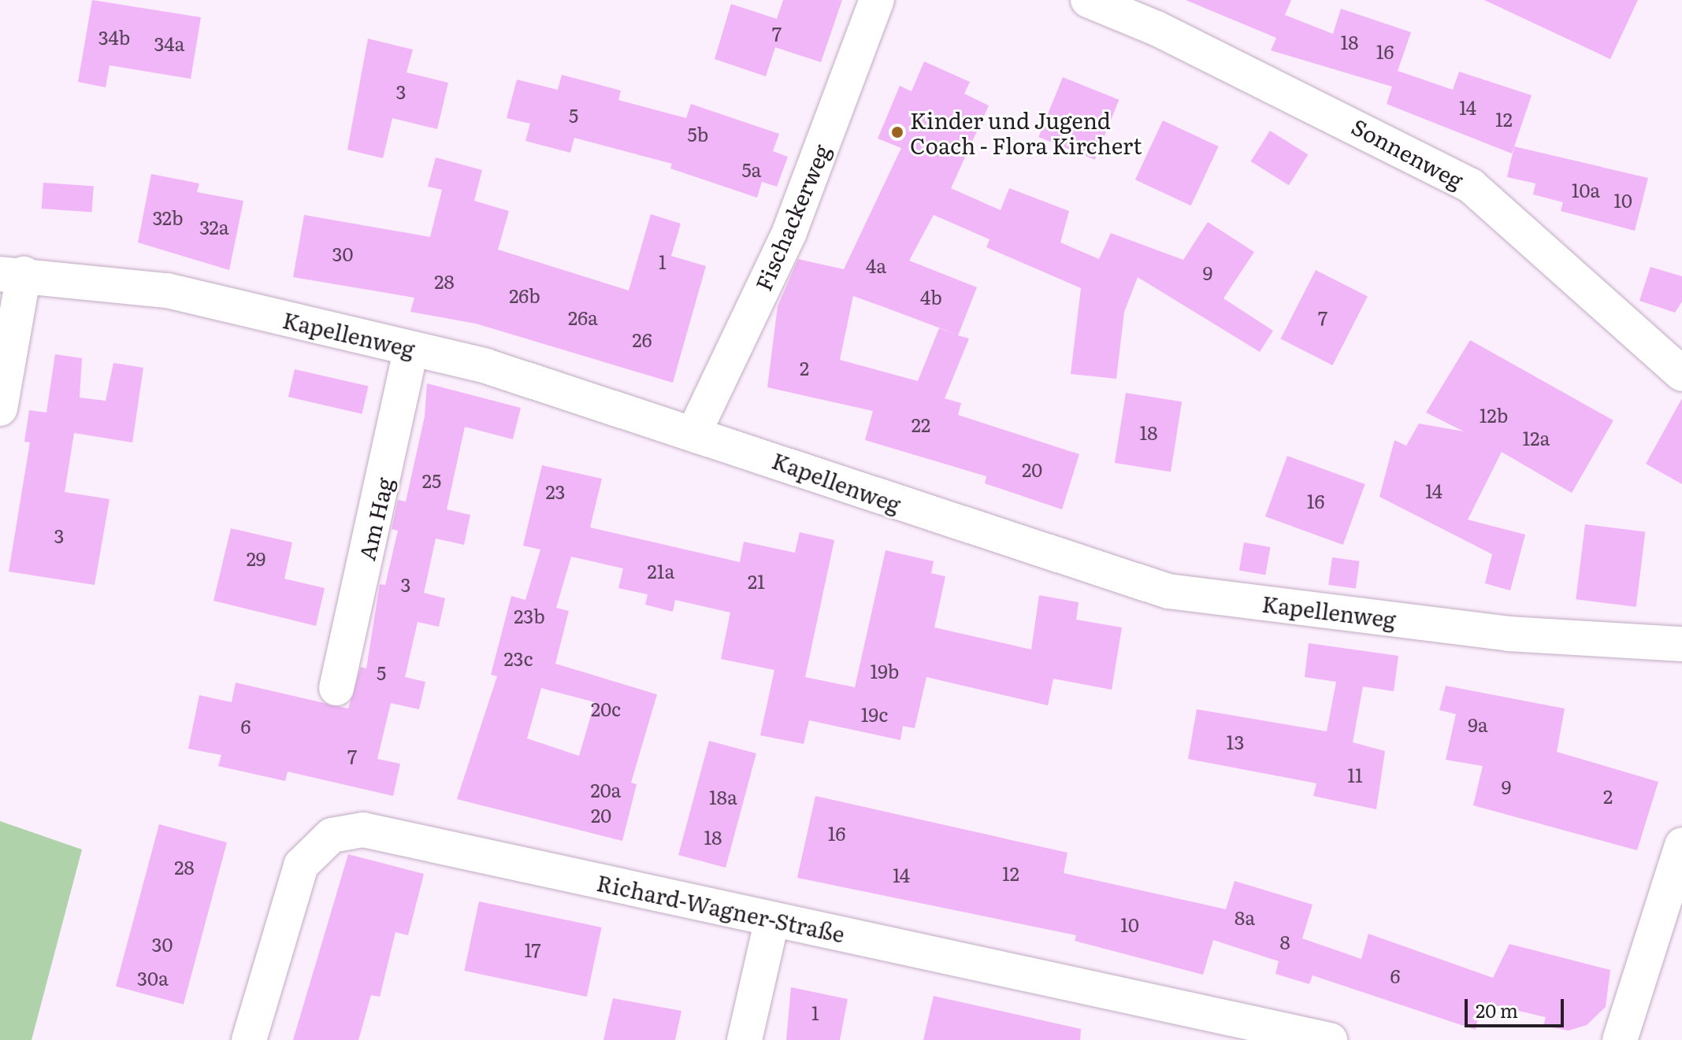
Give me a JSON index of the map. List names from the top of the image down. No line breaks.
{"streets":{"street":["Sonnenweg","Fischackerweg","Kapellenweg","Am Hag","Richard-Wagner-Straße"]},"crossings":[["Fischackerweg","Kapellenweg"],["Kapellenweg","Am Hag"]],"places":["Kinder und Jugend Coach - Flora Kirchert"],"house_numbers":["7","34b","18","34a","16","3","14","5","12","5b","5a","10a","10","32b","32a","30","1","4a","9","28","26b","4b","26a","7","26","2","12b","22","18","12a","20","25","14","23","16","3","29","21a","21","3","23b","23c","19b","5","20c","19c","9a","6","13","7","11","9","20a","2","18a","20","16","18","28","12","14","8a","10","8","30","17","6","30a","1"],"scale_bar":"20 m"}
